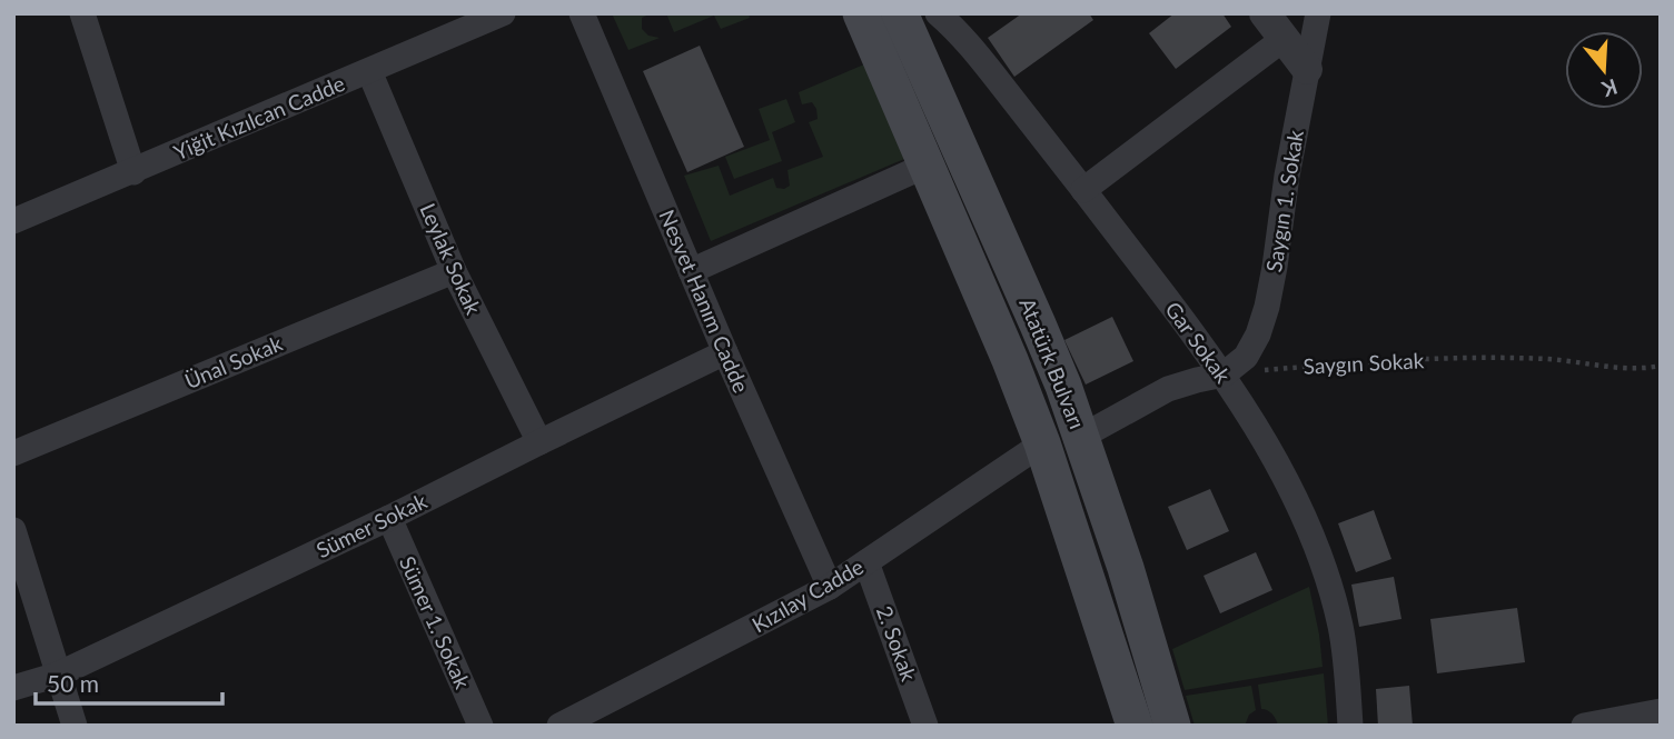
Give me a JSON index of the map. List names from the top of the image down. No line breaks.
{"streets":{"main road":["Atatürk Bulvarı"],"street":["Yiğit Kızılcan Cadde","Saygın 1. Sokak","Leylak Sokak","Nesvet Hanım Cadde","Gar Sokak","Ünal Sokak","Sümer Sokak","Kızılay Cadde","Sümer 1. Sokak","2. Sokak"],"path":["Saygın Sokak"]},"crossings":[["Yiğit Kızılcan Cadde","Leylak Sokak"],["Saygın 1. Sokak","Gar Sokak"],["Saygın 1. Sokak","Saygın Sokak"],["Leylak Sokak","Ünal Sokak"],["Leylak Sokak","Sümer Sokak"],["Nesvet Hanım Cadde","Sümer Sokak"],["Nesvet Hanım Cadde","Kızılay Cadde"],["Gar Sokak","Saygın Sokak"],["Atatürk Bulvarı","Kızılay Cadde"],["Sümer Sokak","Sümer 1. Sokak"],["Kızılay Cadde","2. Sokak"]],"scale_bar":"50 m","north":"bottom"}
